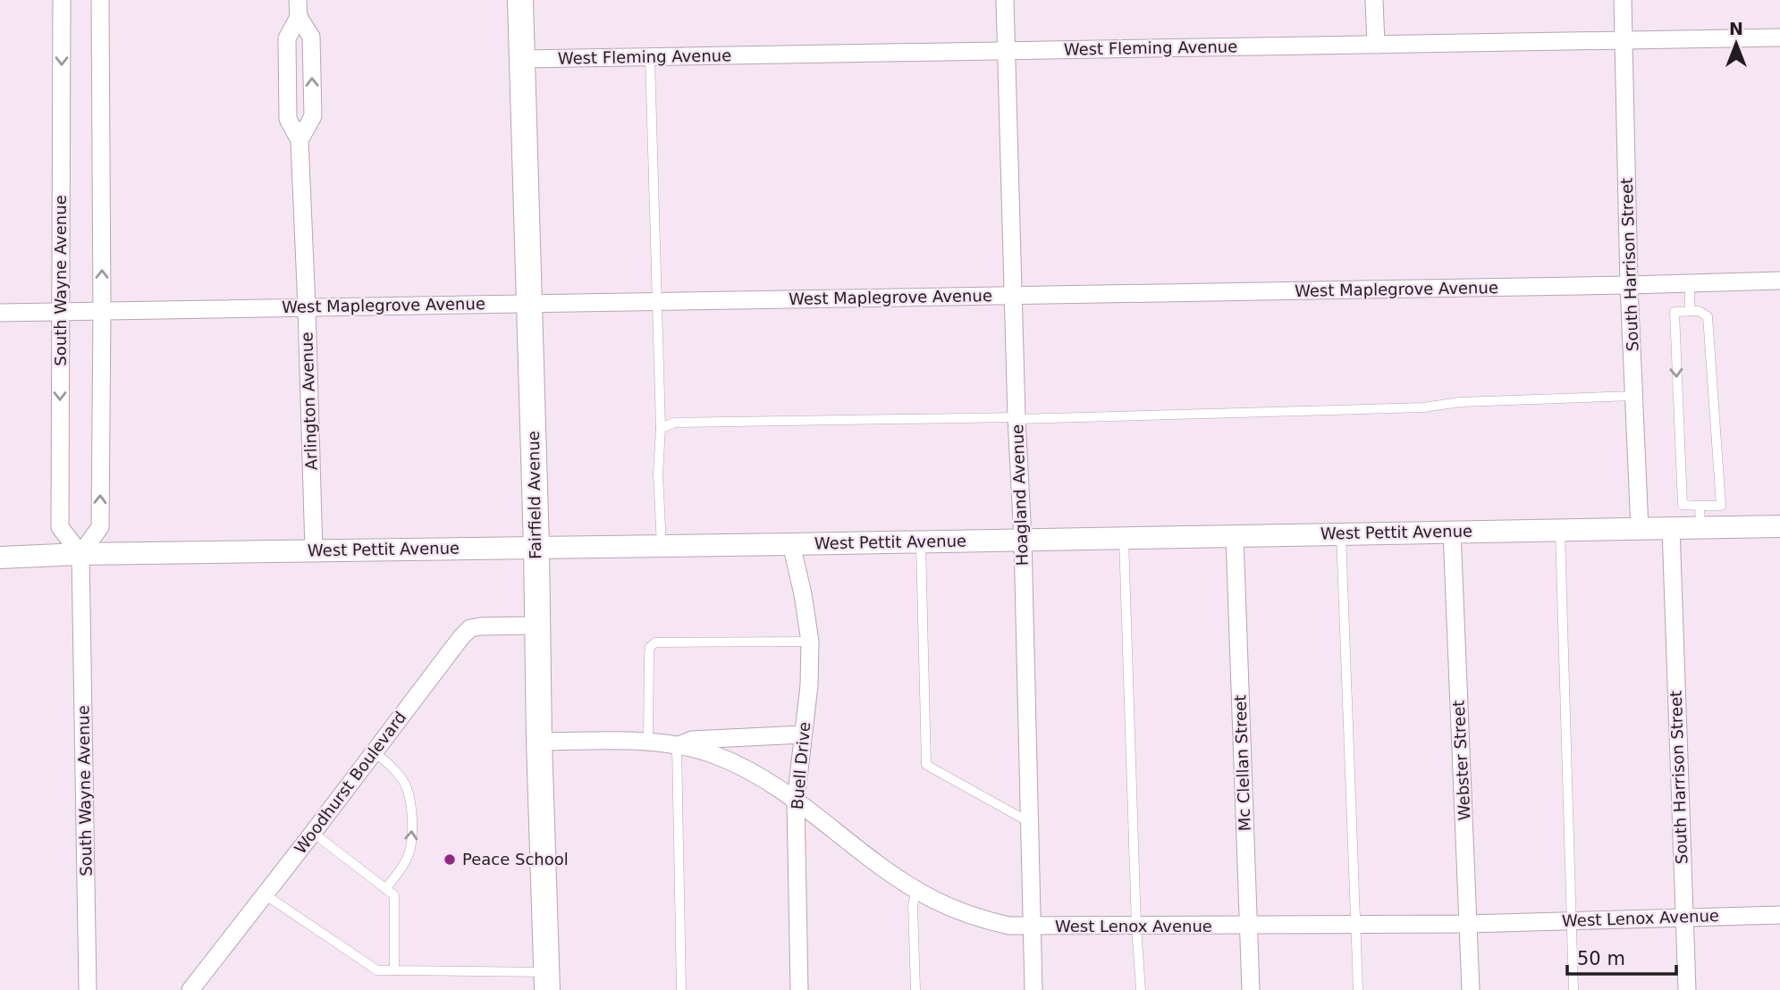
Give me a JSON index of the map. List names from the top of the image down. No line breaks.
{"streets":{"main road":["Fairfield Avenue"],"street":["West Fleming Avenue","South Harrison Street","South Wayne Avenue","West Maplegrove Avenue","Arlington Avenue","Hoagland Avenue","West Pettit Avenue","Webster Street","Mc Clellan Street","Buell Drive","Woodhurst Boulevard","West Lenox Avenue"]},"crossings":[["West Fleming Avenue","South Harrison Street"],["West Fleming Avenue","Fairfield Avenue"],["West Fleming Avenue","Hoagland Avenue"],["South Harrison Street","West Maplegrove Avenue"],["South Harrison Street","West Pettit Avenue"],["South Harrison Street","West Lenox Avenue"],["South Wayne Avenue","West Maplegrove Avenue"],["South Wayne Avenue","West Pettit Avenue"],["West Maplegrove Avenue","Arlington Avenue"],["West Maplegrove Avenue","Fairfield Avenue"],["West Maplegrove Avenue","Hoagland Avenue"],["Arlington Avenue","West Pettit Avenue"],["Fairfield Avenue","West Pettit Avenue"],["Fairfield Avenue","Woodhurst Boulevard"],["Fairfield Avenue","West Lenox Avenue"],["Hoagland Avenue","West Pettit Avenue"],["Hoagland Avenue","West Lenox Avenue"],["West Pettit Avenue","Webster Street"],["West Pettit Avenue","Mc Clellan Street"],["West Pettit Avenue","Buell Drive"],["Webster Street","West Lenox Avenue"],["Mc Clellan Street","West Lenox Avenue"],["Buell Drive","West Lenox Avenue"]],"places":["Peace School"],"scale_bar":"50 m","north":"top"}
